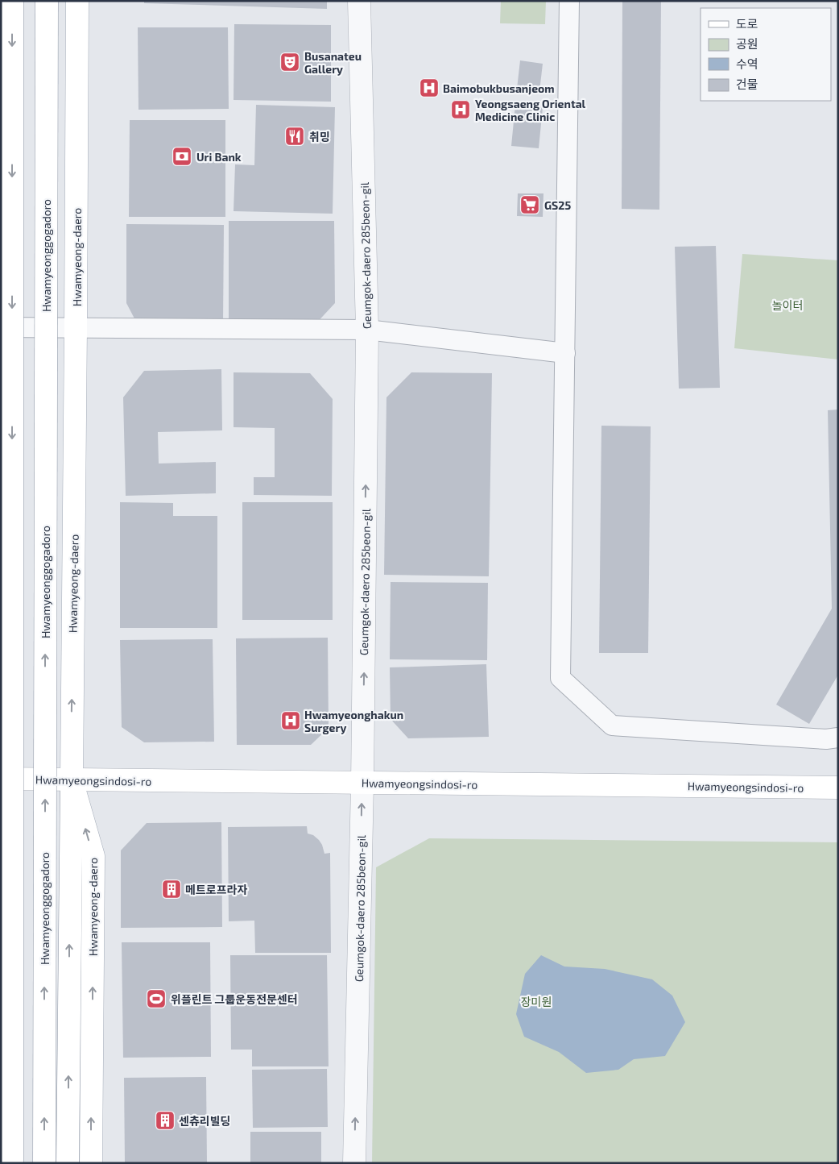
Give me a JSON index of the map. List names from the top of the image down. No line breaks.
{"streets":{"main road":["Hwamyeonggogadoro","Hwamyeong-daero","Hwamyeongsindosi-ro"],"street":["Geumgok-daero 285beon-gil"]},"crossings":[["Geumgok-daero 285beon-gil","Hwamyeongsindosi-ro"],["Hwamyeong-daero","Hwamyeongsindosi-ro"]],"one_way":["Geumgok-daero 285beon-gil"],"parks":["놀이터","장미원"],"places":{"theatre":["Busanateu Gallery"],"hospital":["Baimobukbusanjeom","Yeongsaeng Oriental Medicine Clinic","Hwamyeonghakun Surgery"],"restaurant":["취밍"],"bank":["Uri Bank"],"supermarket":["GS25"],"building":["메트로프라자","센츄리빌딩"],"sports":["위플린트 그룹운동전문센터"]},"legend":["도로","공원","수역","건물"]}
